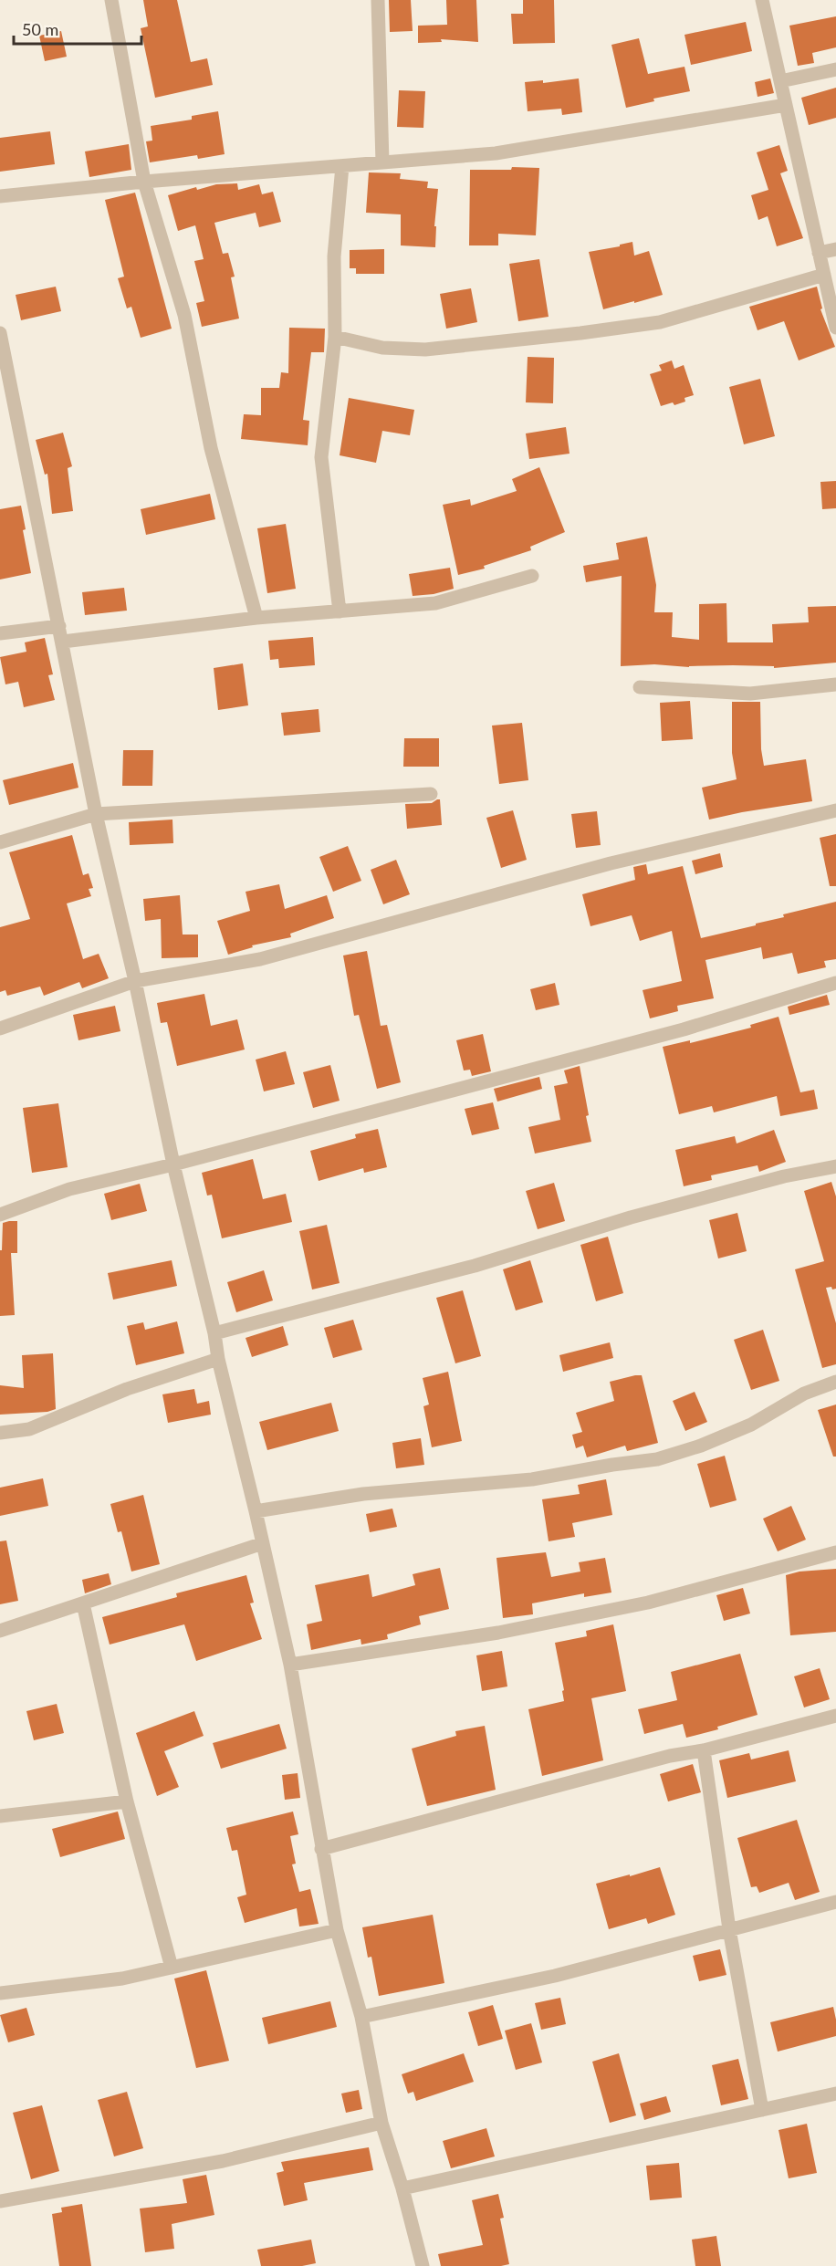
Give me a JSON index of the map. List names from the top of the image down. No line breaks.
{"scale_bar":"50 m"}
